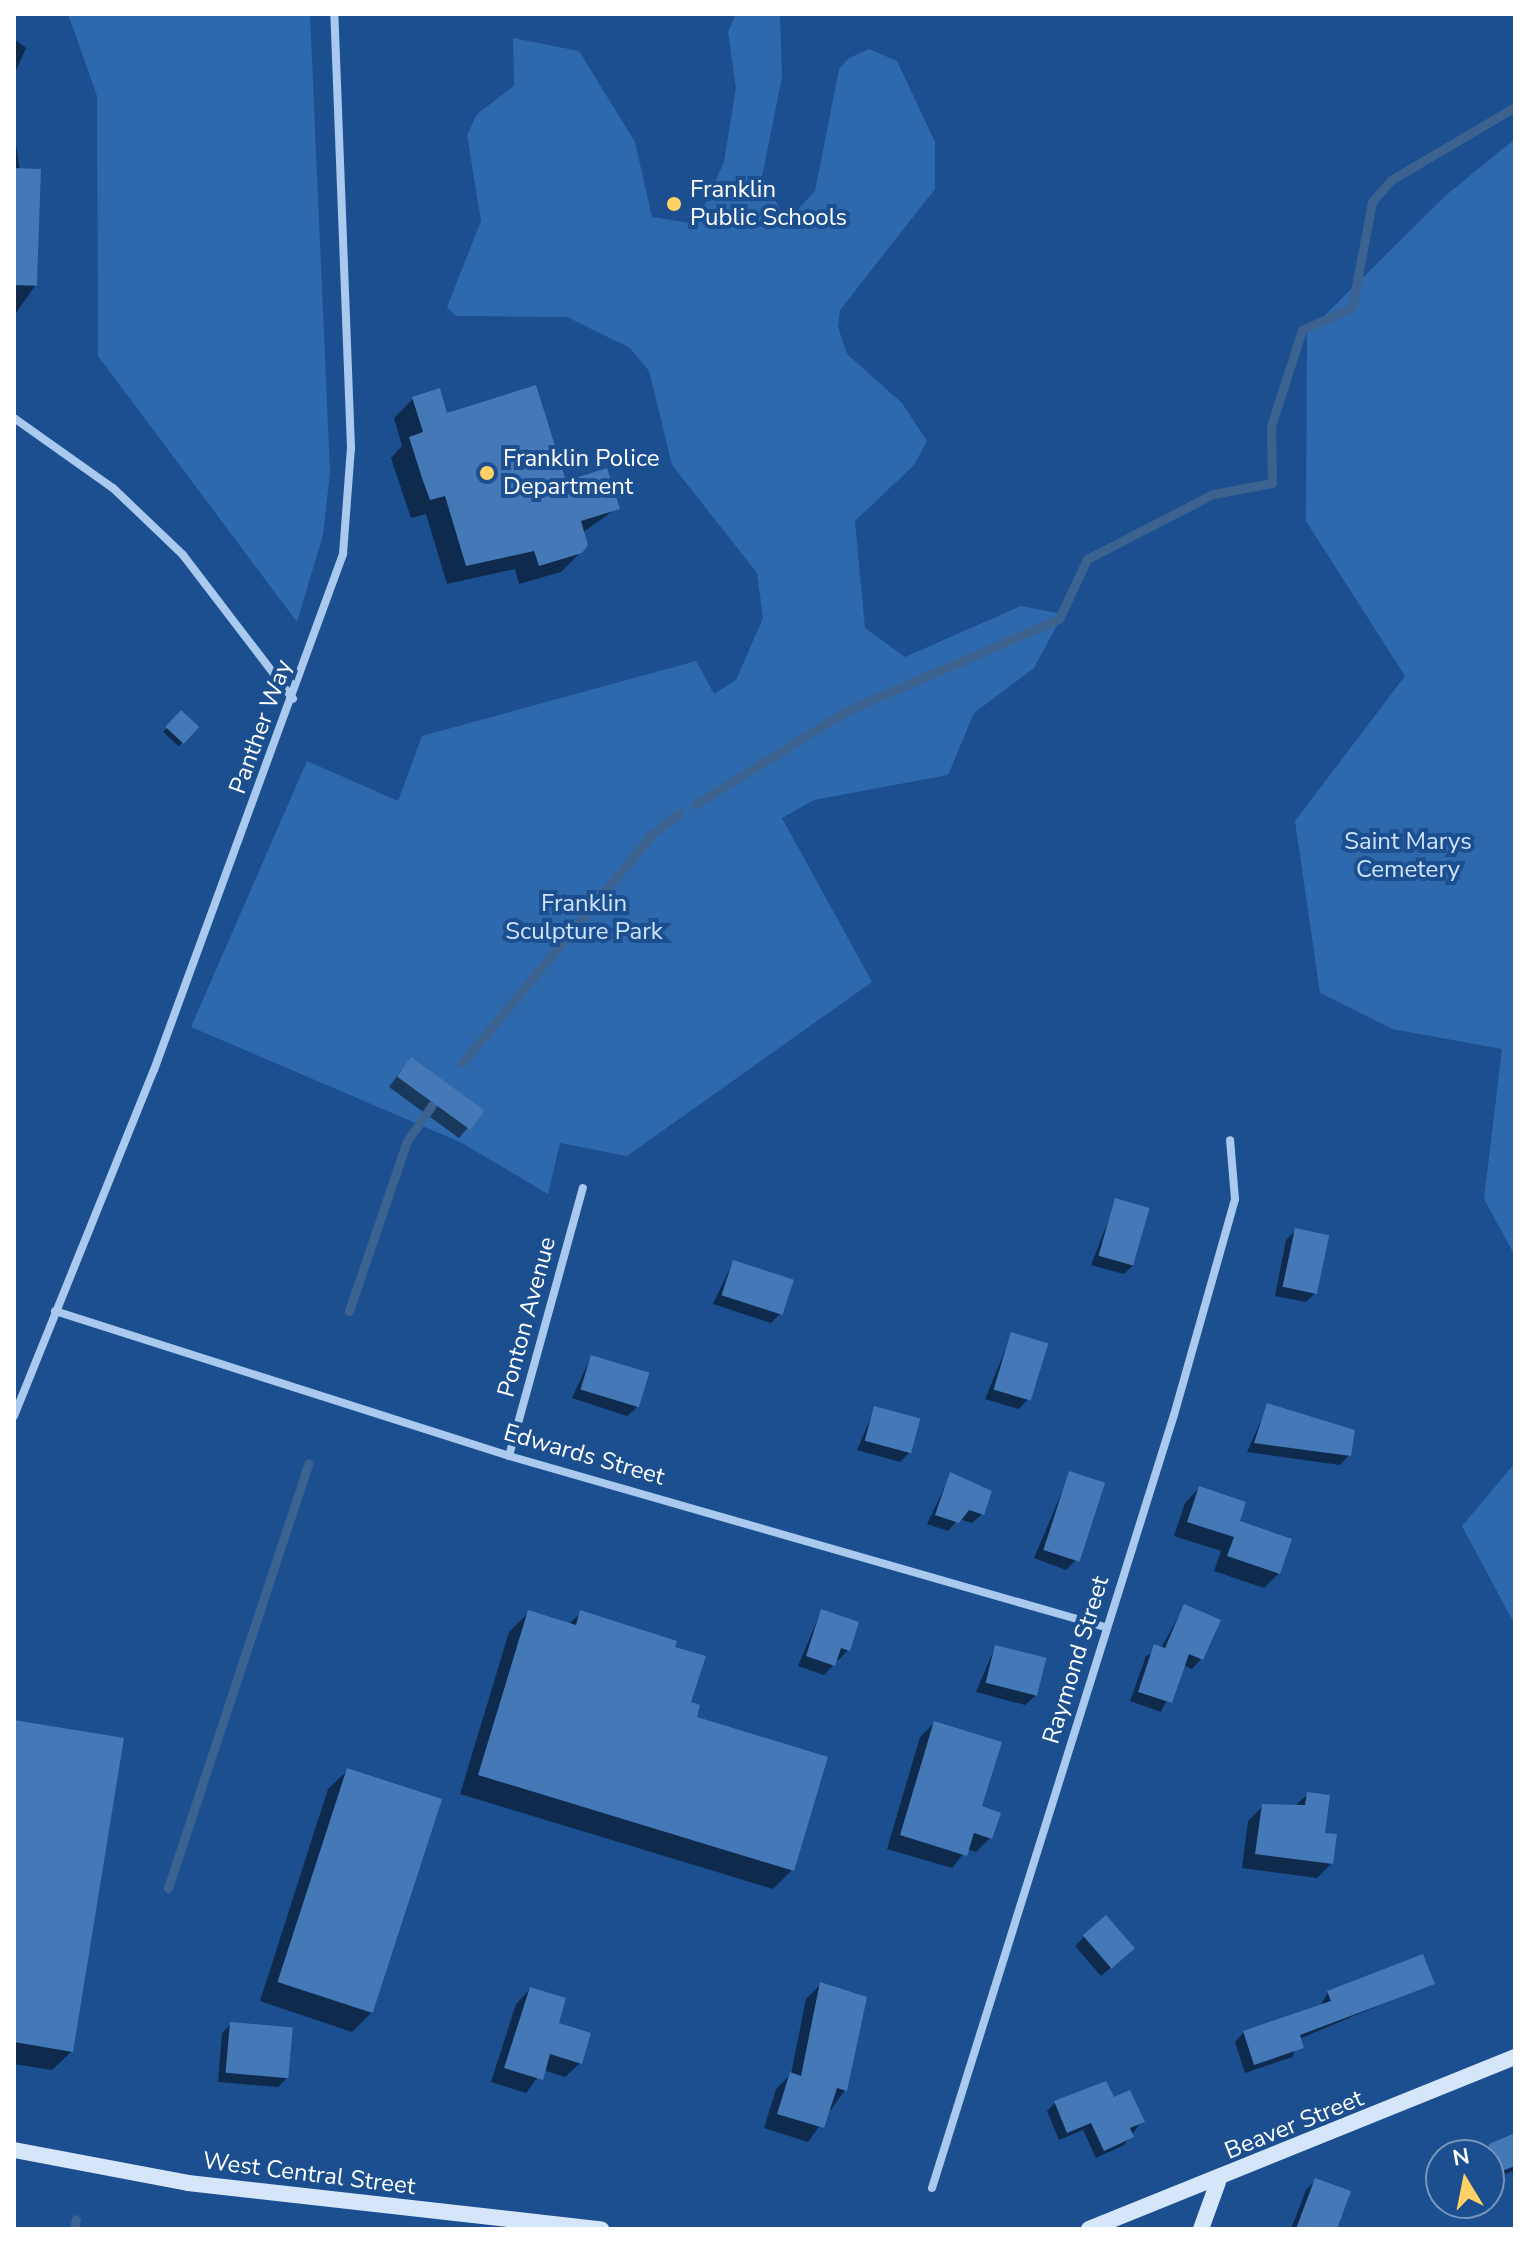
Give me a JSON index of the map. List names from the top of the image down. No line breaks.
{"streets":{"main road":["Beaver Street","West Central Street"],"street":["Panther Way","Ponton Avenue","Edwards Street","Raymond Street"]},"crossings":[["Panther Way","Edwards Street"],["Ponton Avenue","Edwards Street"],["Edwards Street","Raymond Street"]],"parks":["Saint Marys Cemetery","Franklin Sculpture Park"],"places":["Franklin Public Schools","Franklin Police Department"],"north":"top"}
